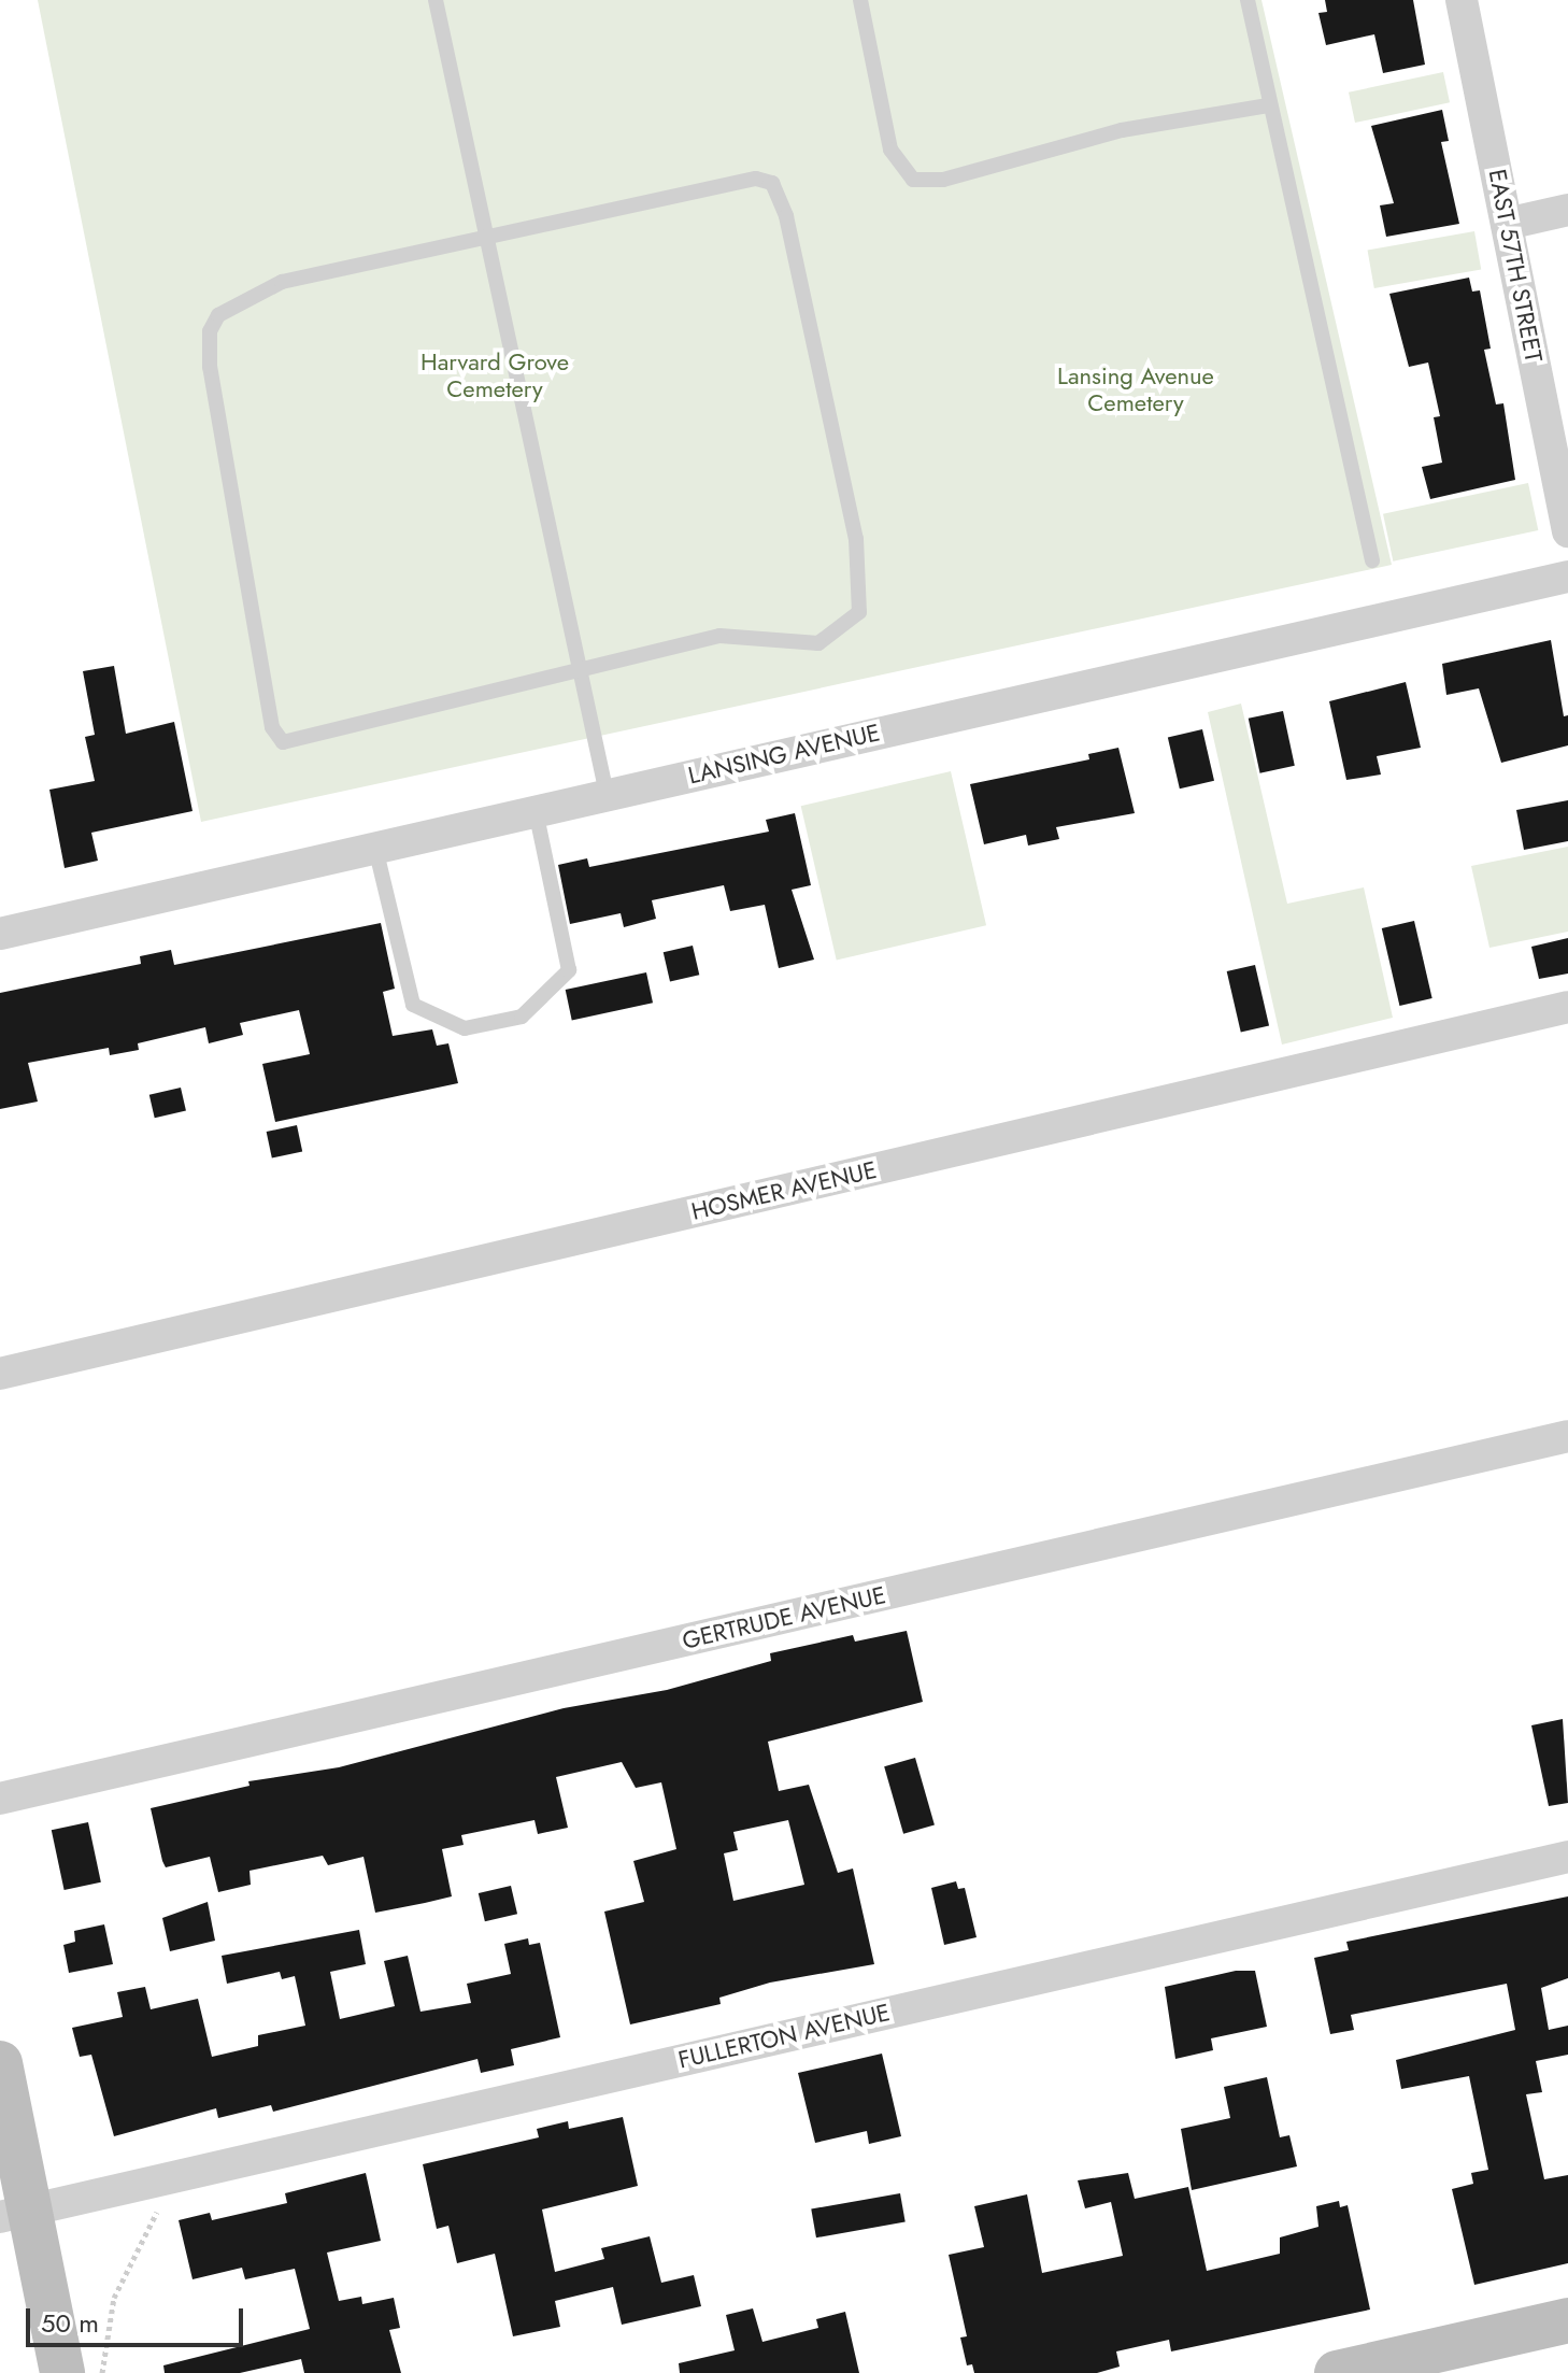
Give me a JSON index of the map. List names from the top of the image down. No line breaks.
{"streets":{"street":["EAST 57TH STREET","LANSING AVENUE","HOSMER AVENUE","GERTRUDE AVENUE","FULLERTON AVENUE"]},"parks":["Harvard Grove Cemetery","Lansing Avenue Cemetery"],"scale_bar":"50 m"}
